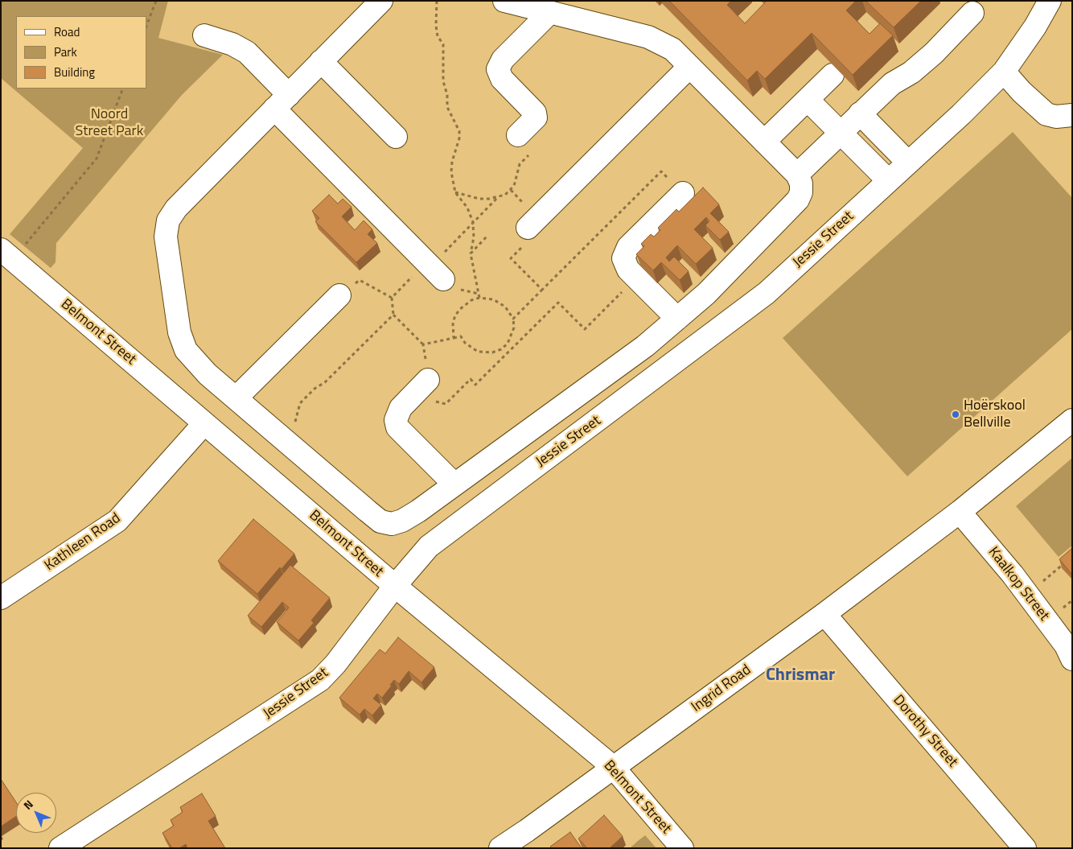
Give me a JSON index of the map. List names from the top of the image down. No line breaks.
{"streets":{"street":["Jessie Street","Belmont Street","Kathleen Road","Kaalkop Street","Ingrid Road","Dorothy Street"]},"crossings":[["Jessie Street","Belmont Street"],["Belmont Street","Kathleen Road"],["Belmont Street","Ingrid Road"],["Kaalkop Street","Ingrid Road"],["Ingrid Road","Dorothy Street"]],"districts":["Chrismar"],"parks":["Noord Street Park"],"places":["Hoërskool Bellville"],"legend":["Road","Park","Building"],"north":"top left"}
